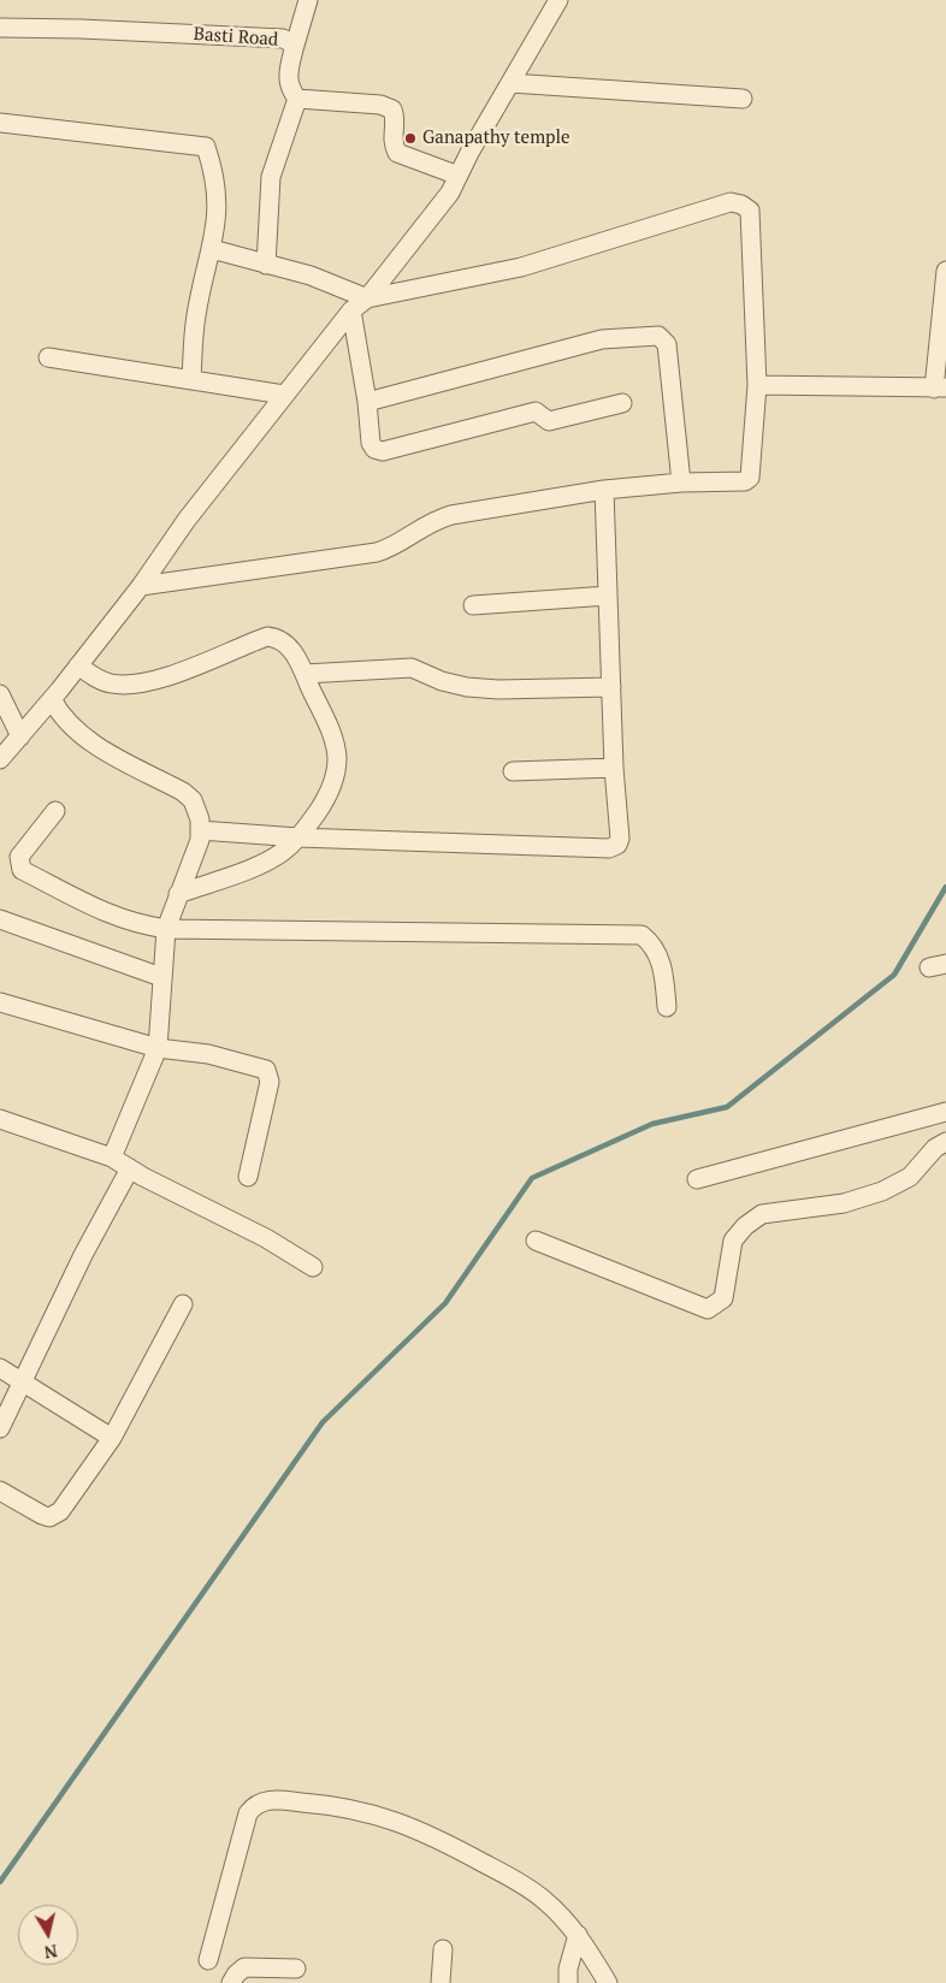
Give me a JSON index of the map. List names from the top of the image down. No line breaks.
{"streets":{"street":["Basti Road"]},"places":["Ganapathy temple"],"north":"bottom"}
